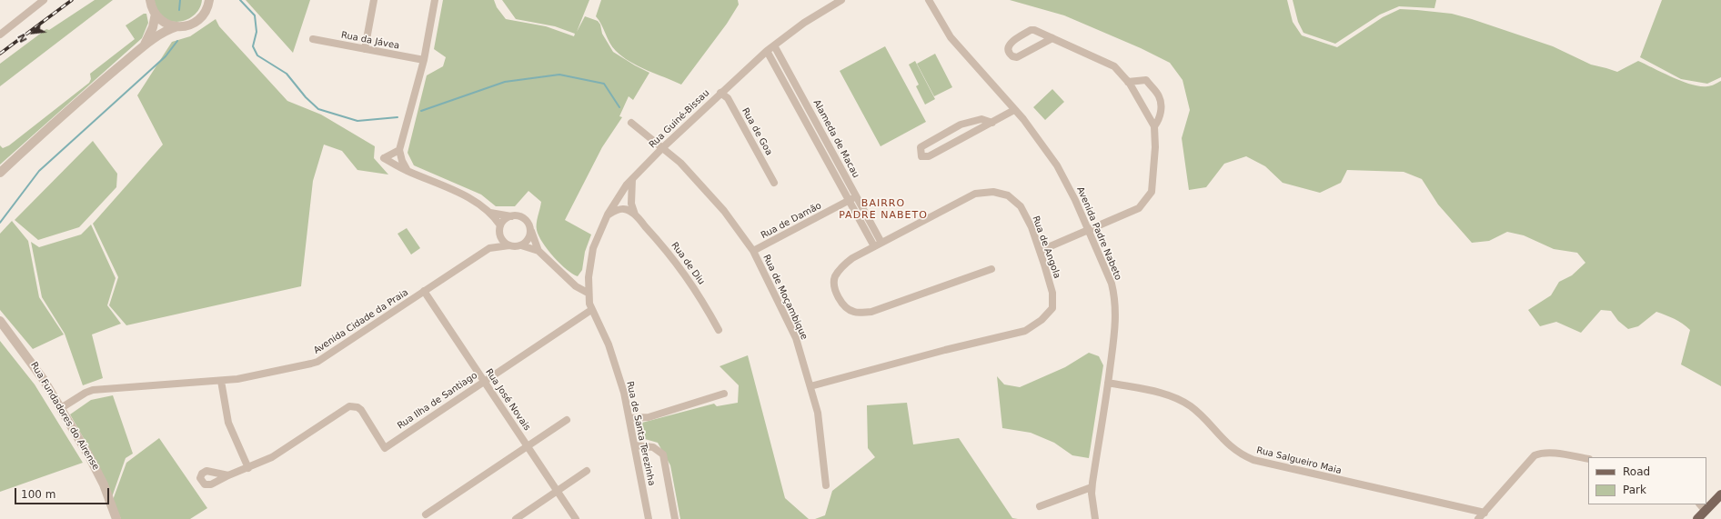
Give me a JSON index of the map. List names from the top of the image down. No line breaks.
{"streets":{"street":["Rua da Jávea","Rua Guiné-Bissau","Rua de Goa","Alameda de Macau","Rua de Damão","Avenida Padre Nabeto","Rua de Angola","Rua de Diu","Rua de Moçambique","Avenida Cidade da Praia","Rua José Novais","Rua Ilha de Santiago","Rua Fundadores do Airense","Rua de Santa Terezinha","Rua Salgueiro Maia"]},"crossings":[["Rua Guiné-Bissau","Rua de Goa"],["Rua Guiné-Bissau","Alameda de Macau"],["Rua Guiné-Bissau","Rua de Diu"],["Rua Guiné-Bissau","Rua de Moçambique"],["Rua Guiné-Bissau","Rua de Santa Terezinha"],["Alameda de Macau","Rua de Damão"],["Alameda de Macau","Rua de Angola"],["Rua de Damão","Rua de Moçambique"],["Avenida Padre Nabeto","Rua Salgueiro Maia"],["Rua de Angola","Rua de Moçambique"],["Avenida Cidade da Praia","Rua José Novais"],["Avenida Cidade da Praia","Rua Fundadores do Airense"],["Rua José Novais","Rua Ilha de Santiago"],["Rua Ilha de Santiago","Rua de Santa Terezinha"]],"districts":["BAIRRO PADRE NABETO"],"legend":["Road","Park"],"scale_bar":"100 m","north":"bottom left"}
